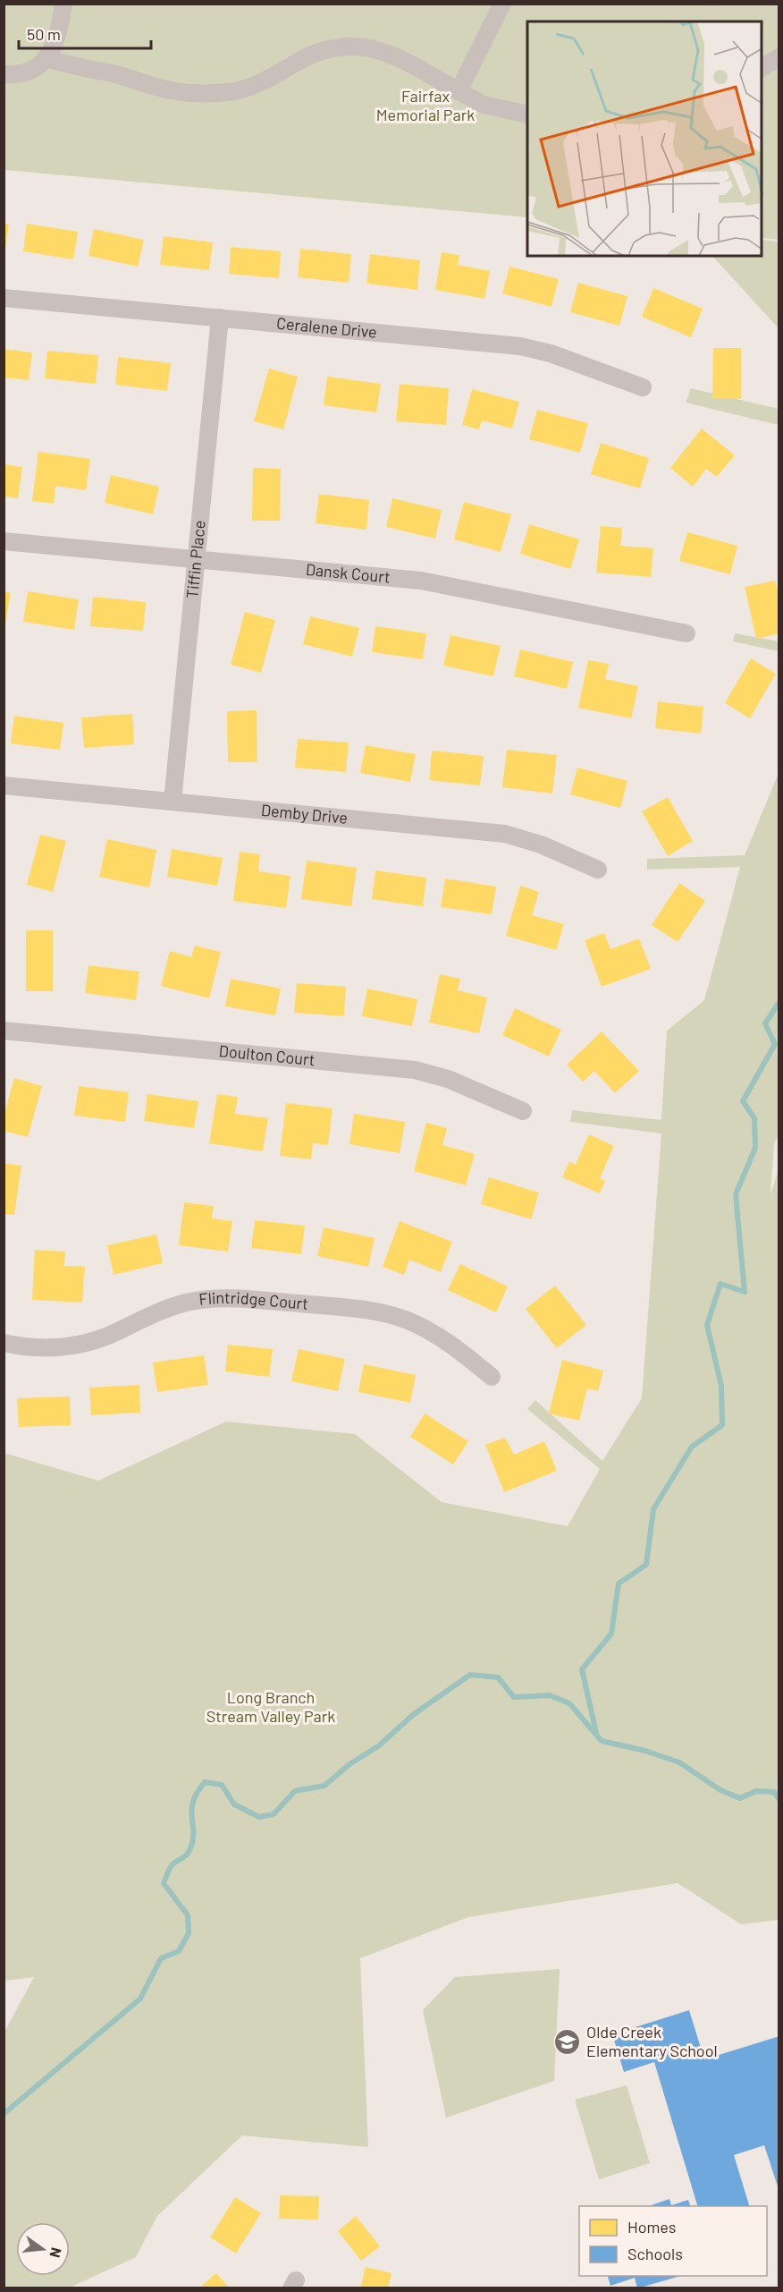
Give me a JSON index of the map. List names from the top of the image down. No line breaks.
{"streets":{"street":["Ceralene Drive","Tiffin Place","Dansk Court","Demby Drive","Doulton Court","Flintridge Court"]},"crossings":[["Ceralene Drive","Tiffin Place"],["Tiffin Place","Dansk Court"],["Tiffin Place","Demby Drive"]],"parks":["Fairfax Memorial Park","Long Branch Stream Valley Park"],"places":{"school or university":["Olde Creek Elementary School"]},"legend":["Homes","Schools"],"scale_bar":"50 m","north":"right"}
